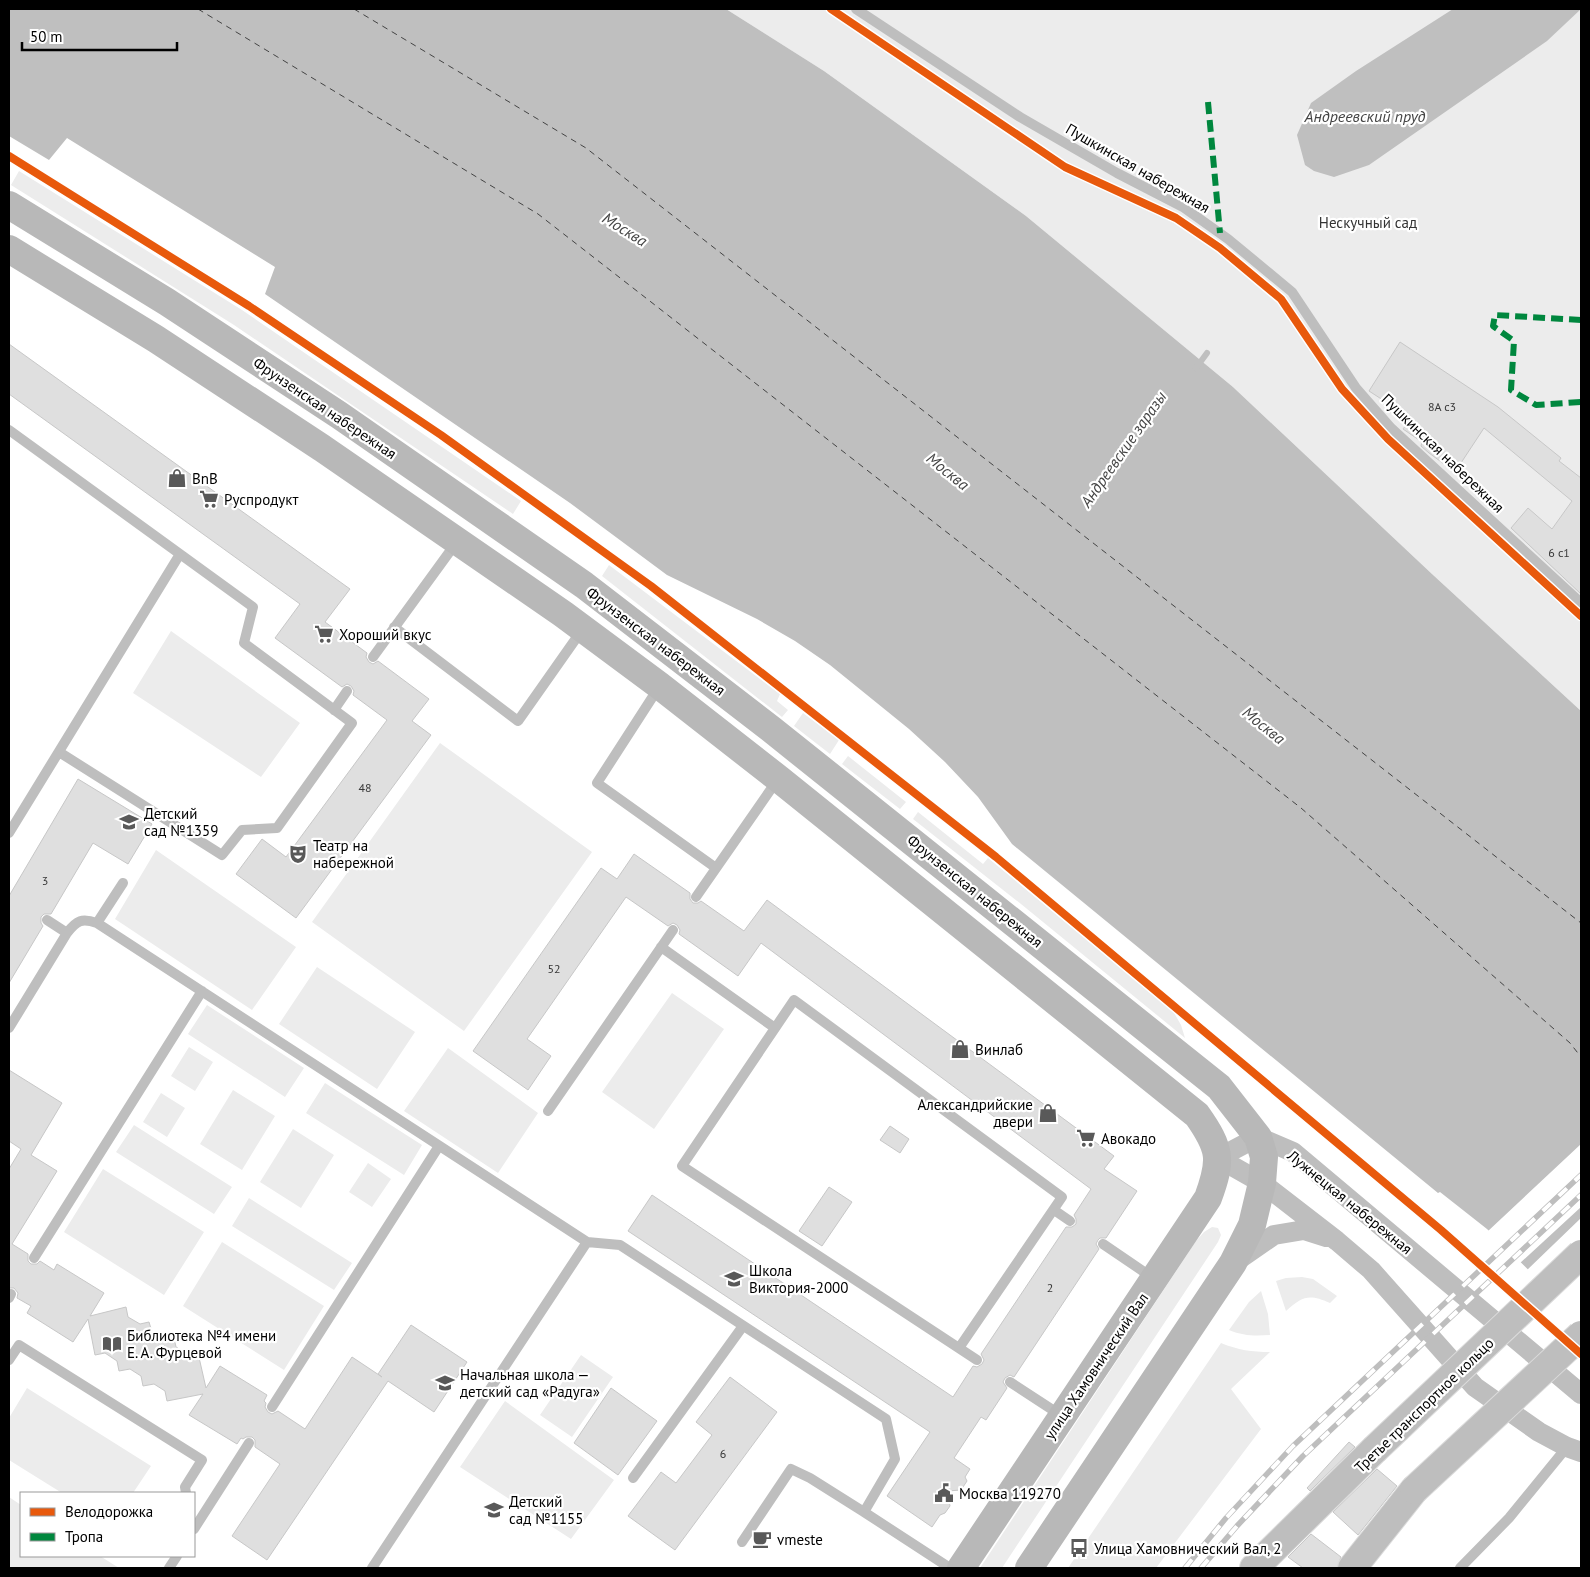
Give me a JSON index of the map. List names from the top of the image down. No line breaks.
{"streets":{"main road":["Фрунзенская набережная","улица Хамовнический Вал","Третье транспортное кольцо"],"street":["Лужнецкая набережная"],"lane":["Пушкинская набережная"]},"crossings":[["Фрунзенская набережная","Лужнецкая набережная"]],"water":["Андреевский пруд","Москва","Андреевские заразы"],"parks":["Нескучный сад"],"places":{"shop":["BnB","Винлаб","Александрийские двери"],"supermarket":["Руспродукт","Хороший вкус","Авокадо"],"school or university":["Детский сад №1359","Школа Виктория-2000","Начальная школа — детский сад «Радуга»","Детский сад №1155"],"theatre":["Театр на набережной"],"library":["Библиотека №4 имени Е. А. Фурцевой"],"public building":["Москва 119270"],"cafe":["vmeste"],"bus stop":["Улица Хамовнический Вал, 2"]},"house_numbers":["8А с3","6 с1","48","3","52","2","6"],"legend":["Велодорожка","Тропа"],"scale_bar":"50 m"}
